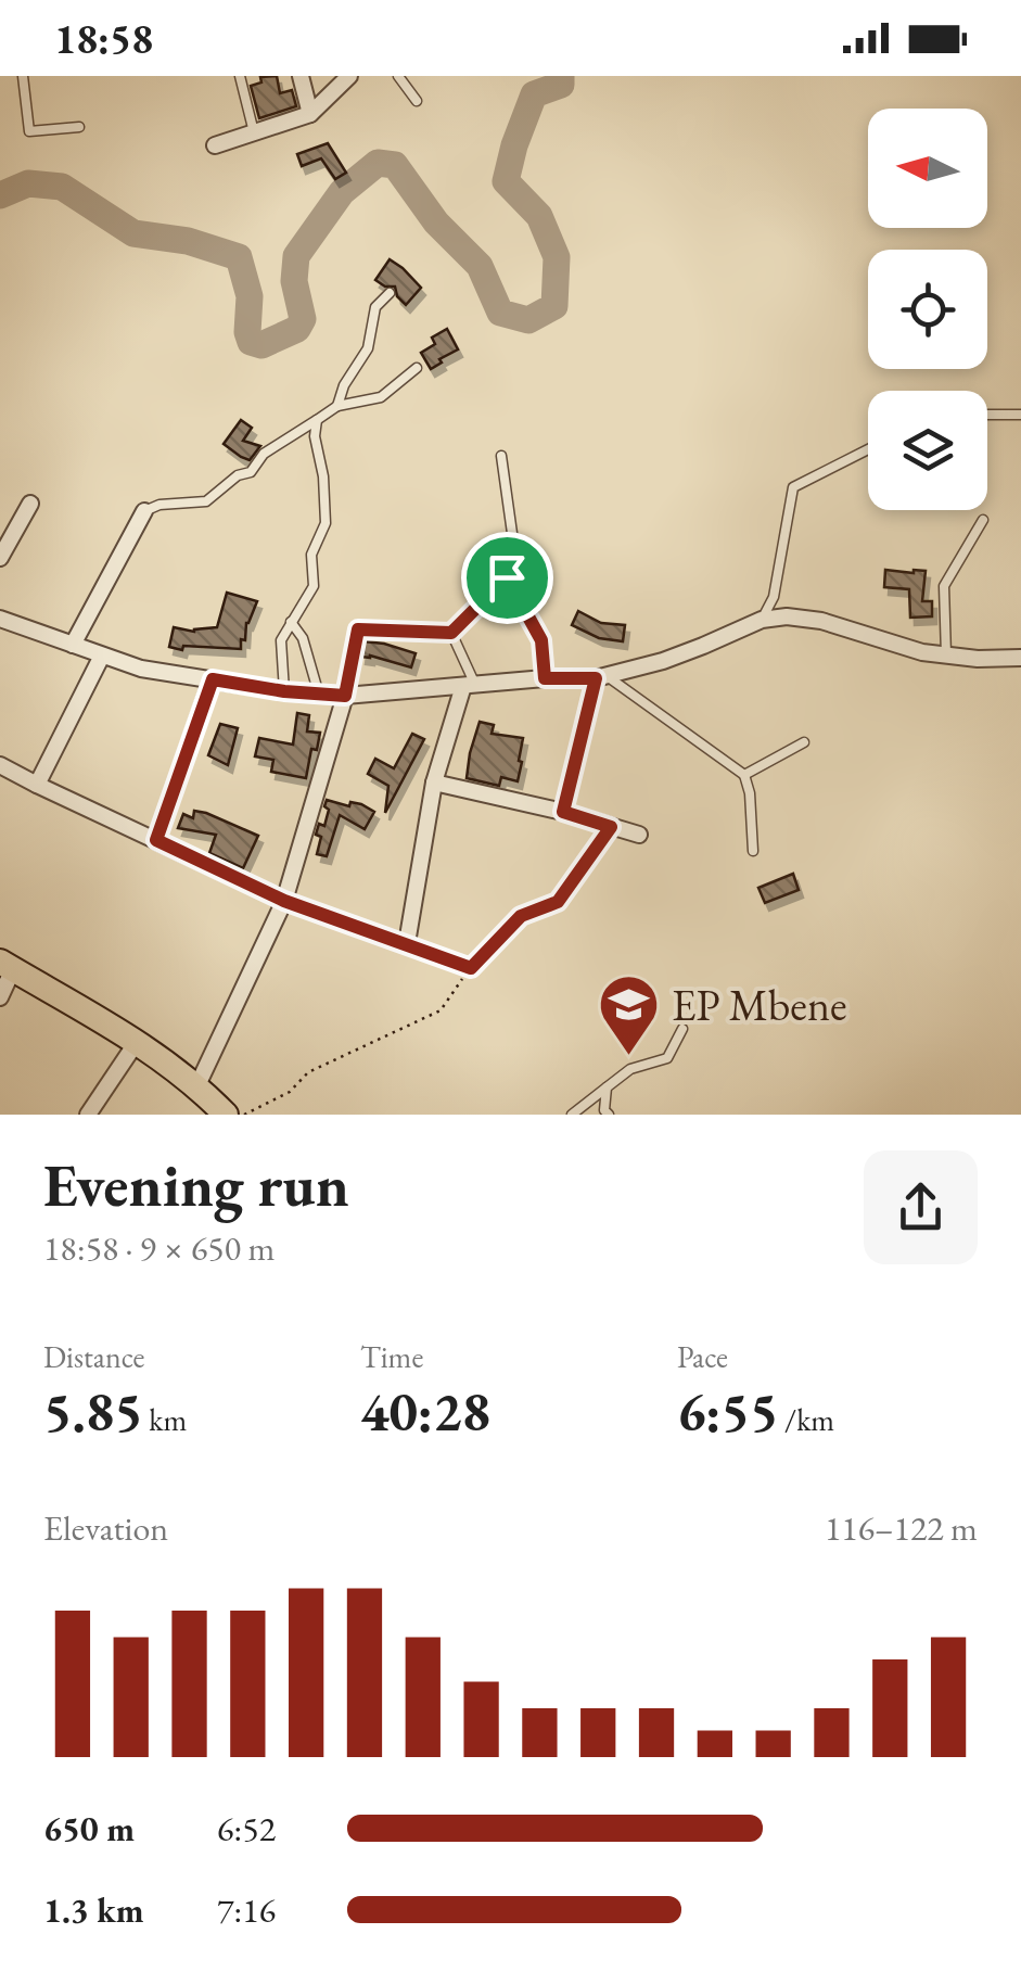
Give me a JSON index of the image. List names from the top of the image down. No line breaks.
{"places":{"school or university":["EP Mbene"]},"north":"left","page":{"status":"18:58","heading":["Evening run","18:58 · 9 × 650 m"],"stats":[["Distance","5.85 km"],["Time","40:28"],["Pace","6:55 /km"]],"chart":["Elevation","116–122 m"],"list":[{"name":"650 m","note":"6:52"},{"name":"1.3 km","note":"7:16"}]}}
